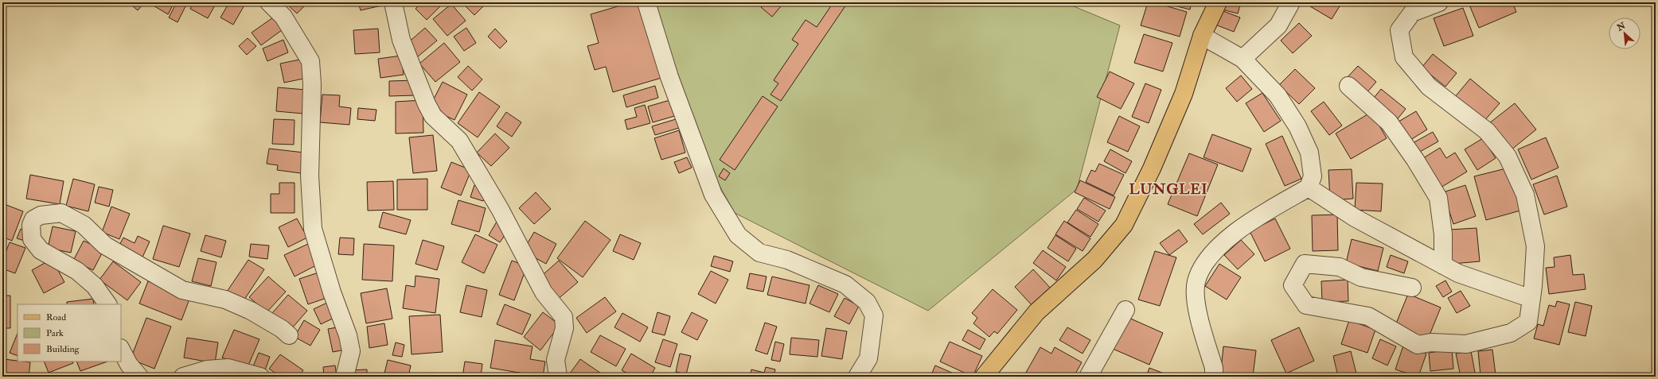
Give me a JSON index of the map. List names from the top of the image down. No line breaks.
{"districts":["LUNGLEI"],"legend":["Road","Park","Building"],"north":"top left"}
